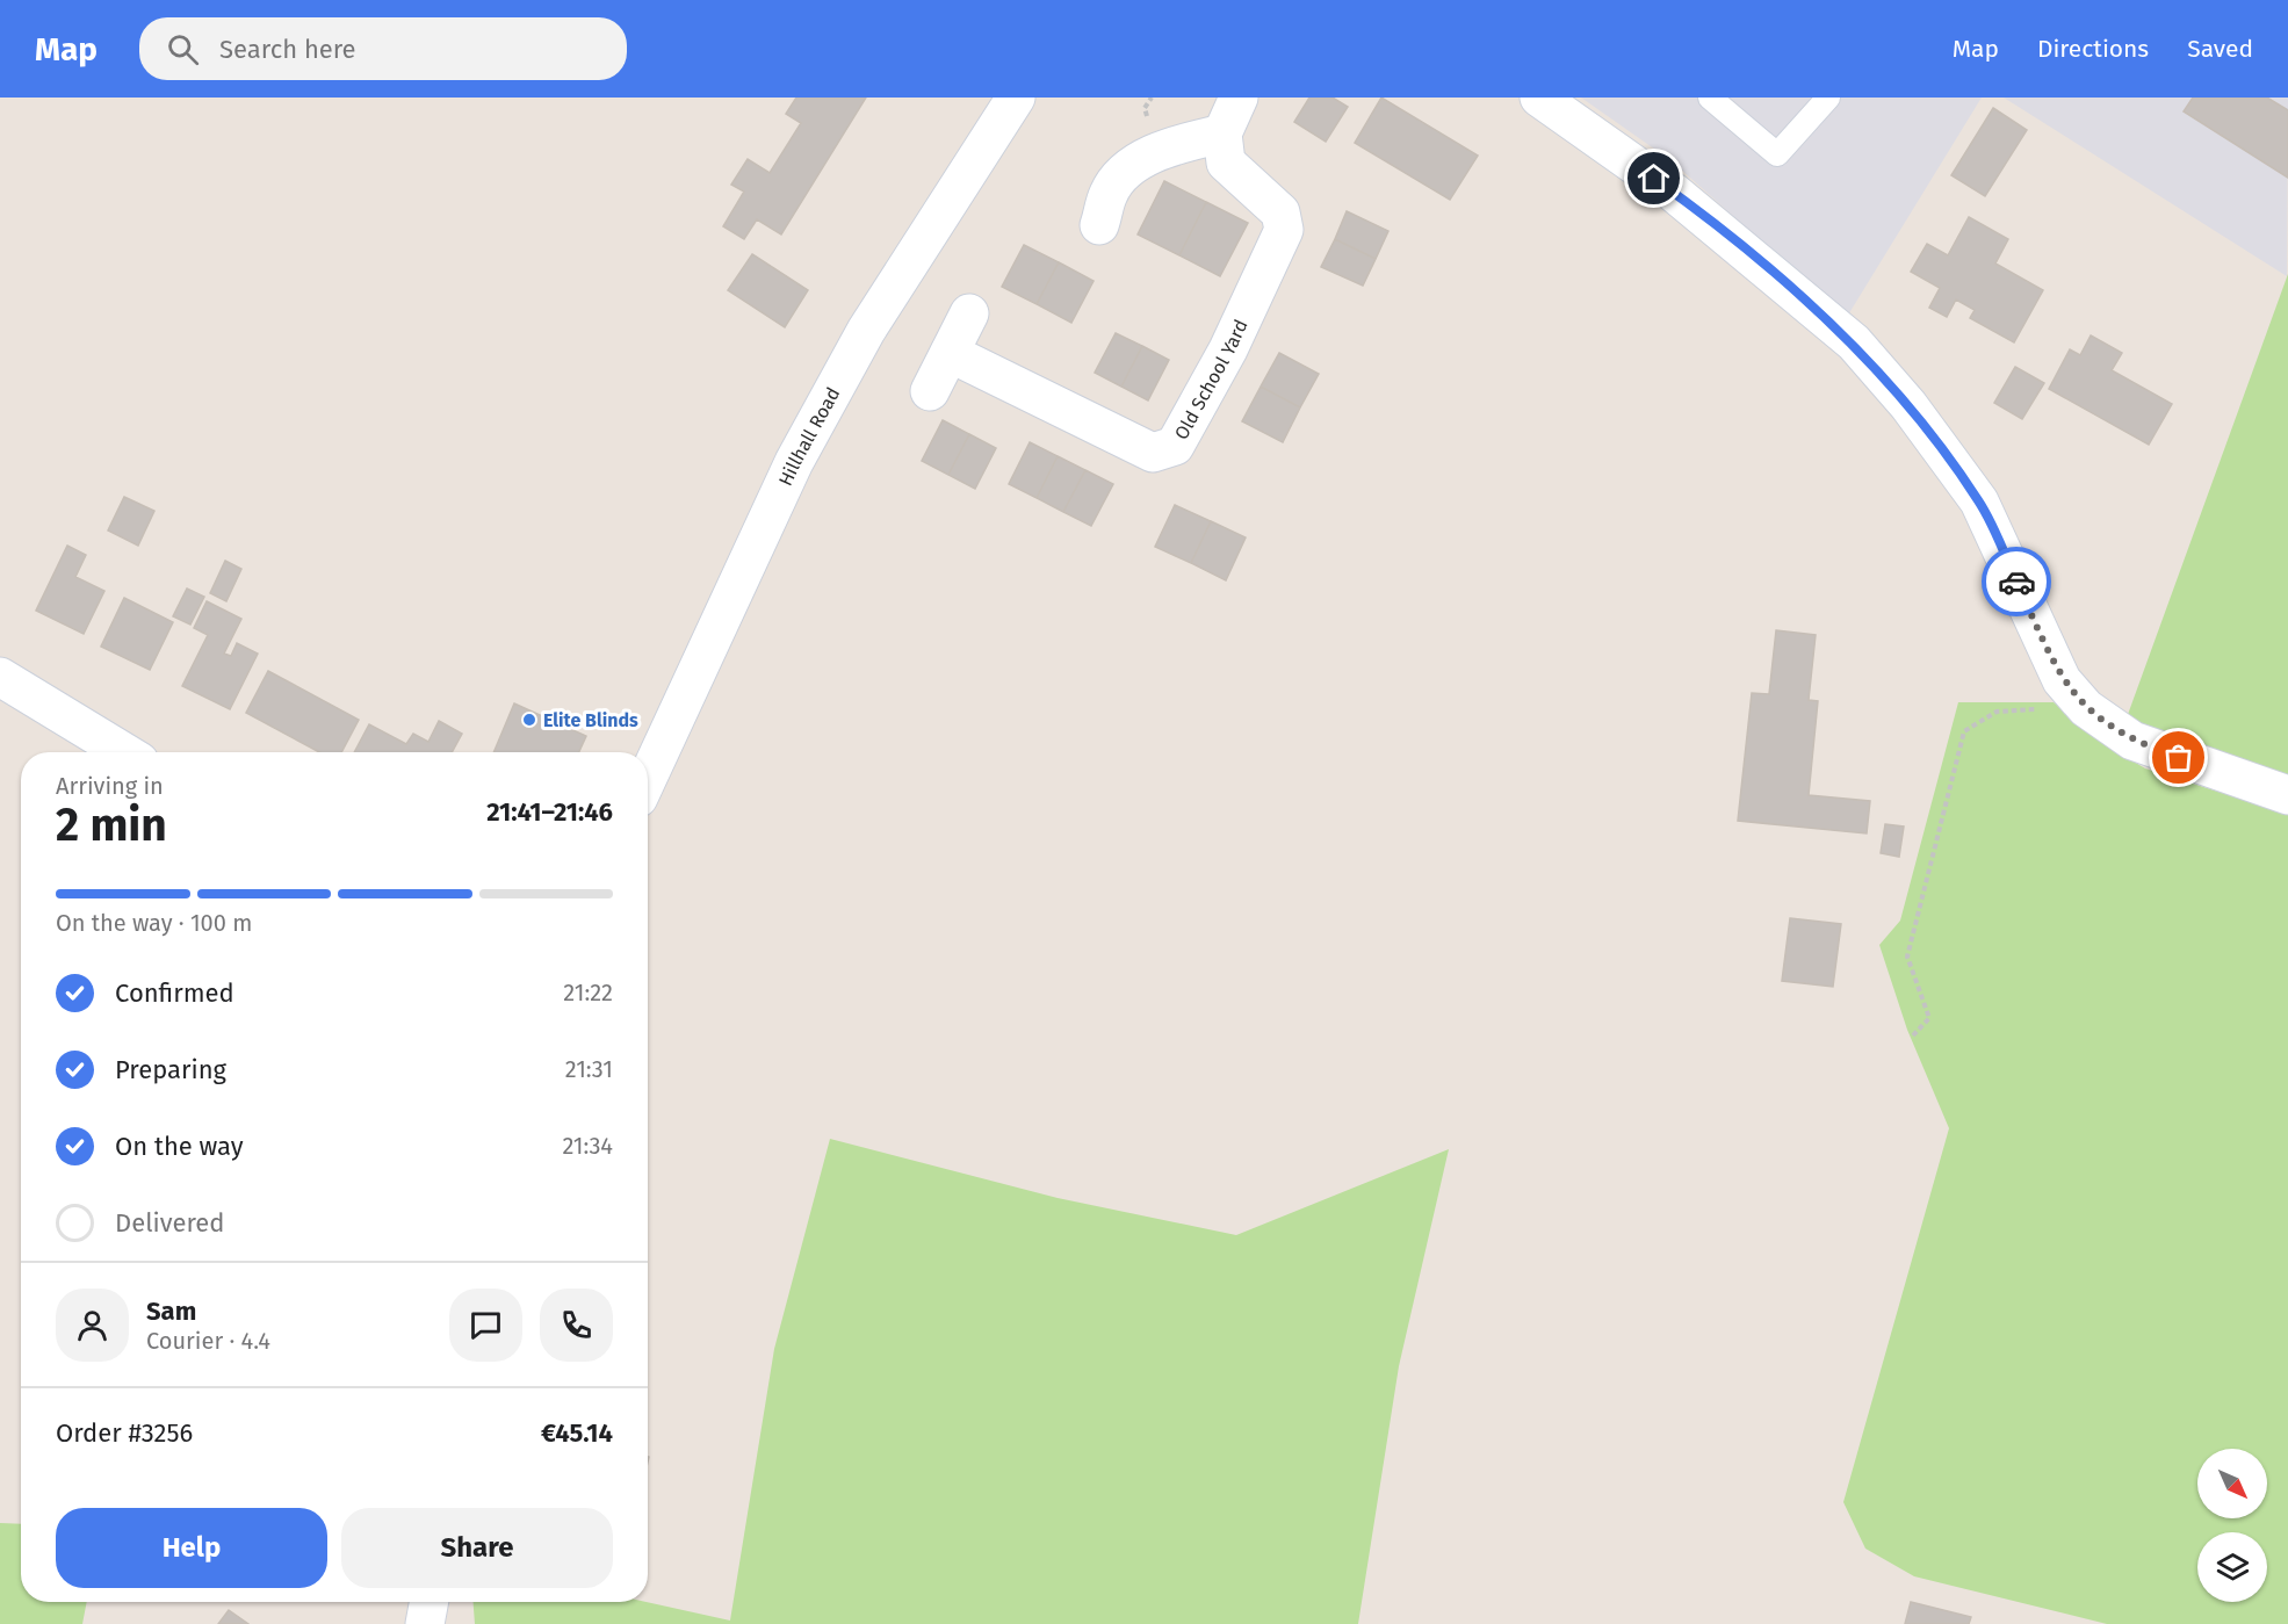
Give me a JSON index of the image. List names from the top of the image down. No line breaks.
{"streets":{"street":["Old School Yard","Hillhall Road"]},"places":["Elite Blinds"],"north":"bottom right","page":{"header":"Map","search":"Search here","nav":["Map","Directions","Saved"],"heading":["2 min","Arriving in","21:41–21:46"],"panel":["Sam","Courier · 4.4","Order #3256","€45.14"],"bar":"On the way · 100 m","list":[["Confirmed","21:22"],["Preparing","21:31"],["On the way","21:34"],"Delivered"],"buttons":["Help","Share"]}}
